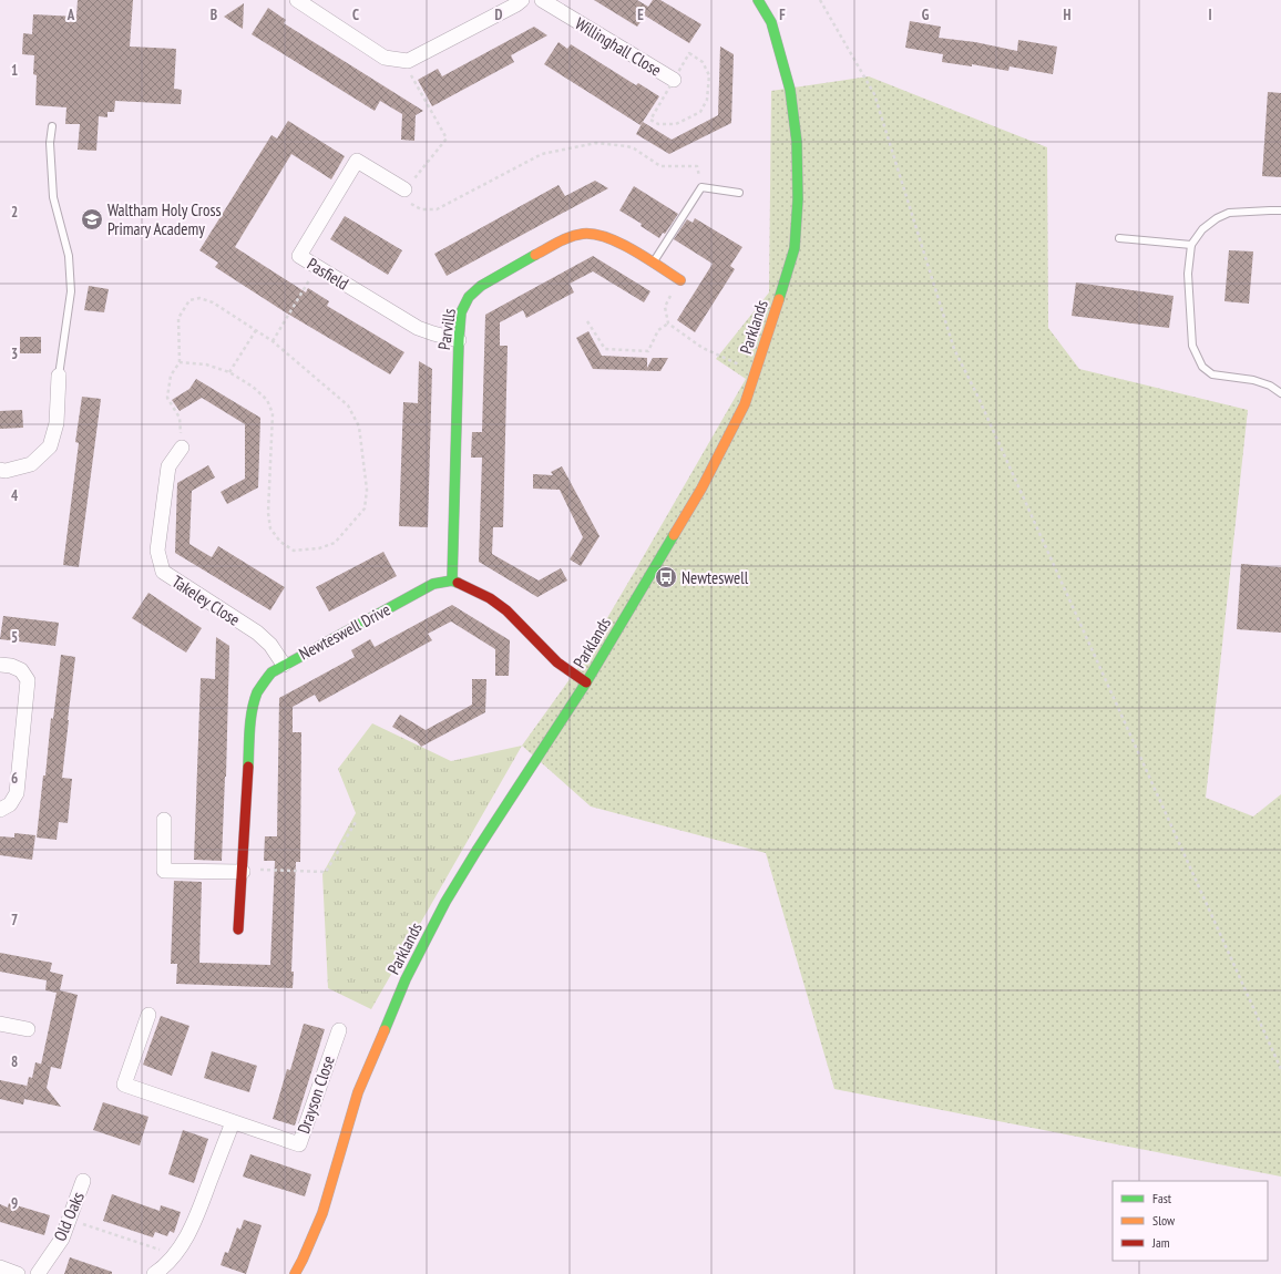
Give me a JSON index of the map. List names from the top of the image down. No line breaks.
{"streets":{"street":["Willinghall Close","Pasfield","Parklands","Parvills","Takeley Close","Newteswell Drive","Drayson Close","Old Oaks"]},"crossings":[["Pasfield","Parvills"],["Parvills","Newteswell Drive"],["Takeley Close","Newteswell Drive"]],"places":{"school or university":["Waltham Holy Cross Primary Academy"],"bus stop":["Newteswell"]},"legend":["Fast","Slow","Jam"],"grid":{"columns":["A","B","C","D","E","F","G","H","I"],"rows":["1","2","3","4","5","6","7","8","9"]}}
